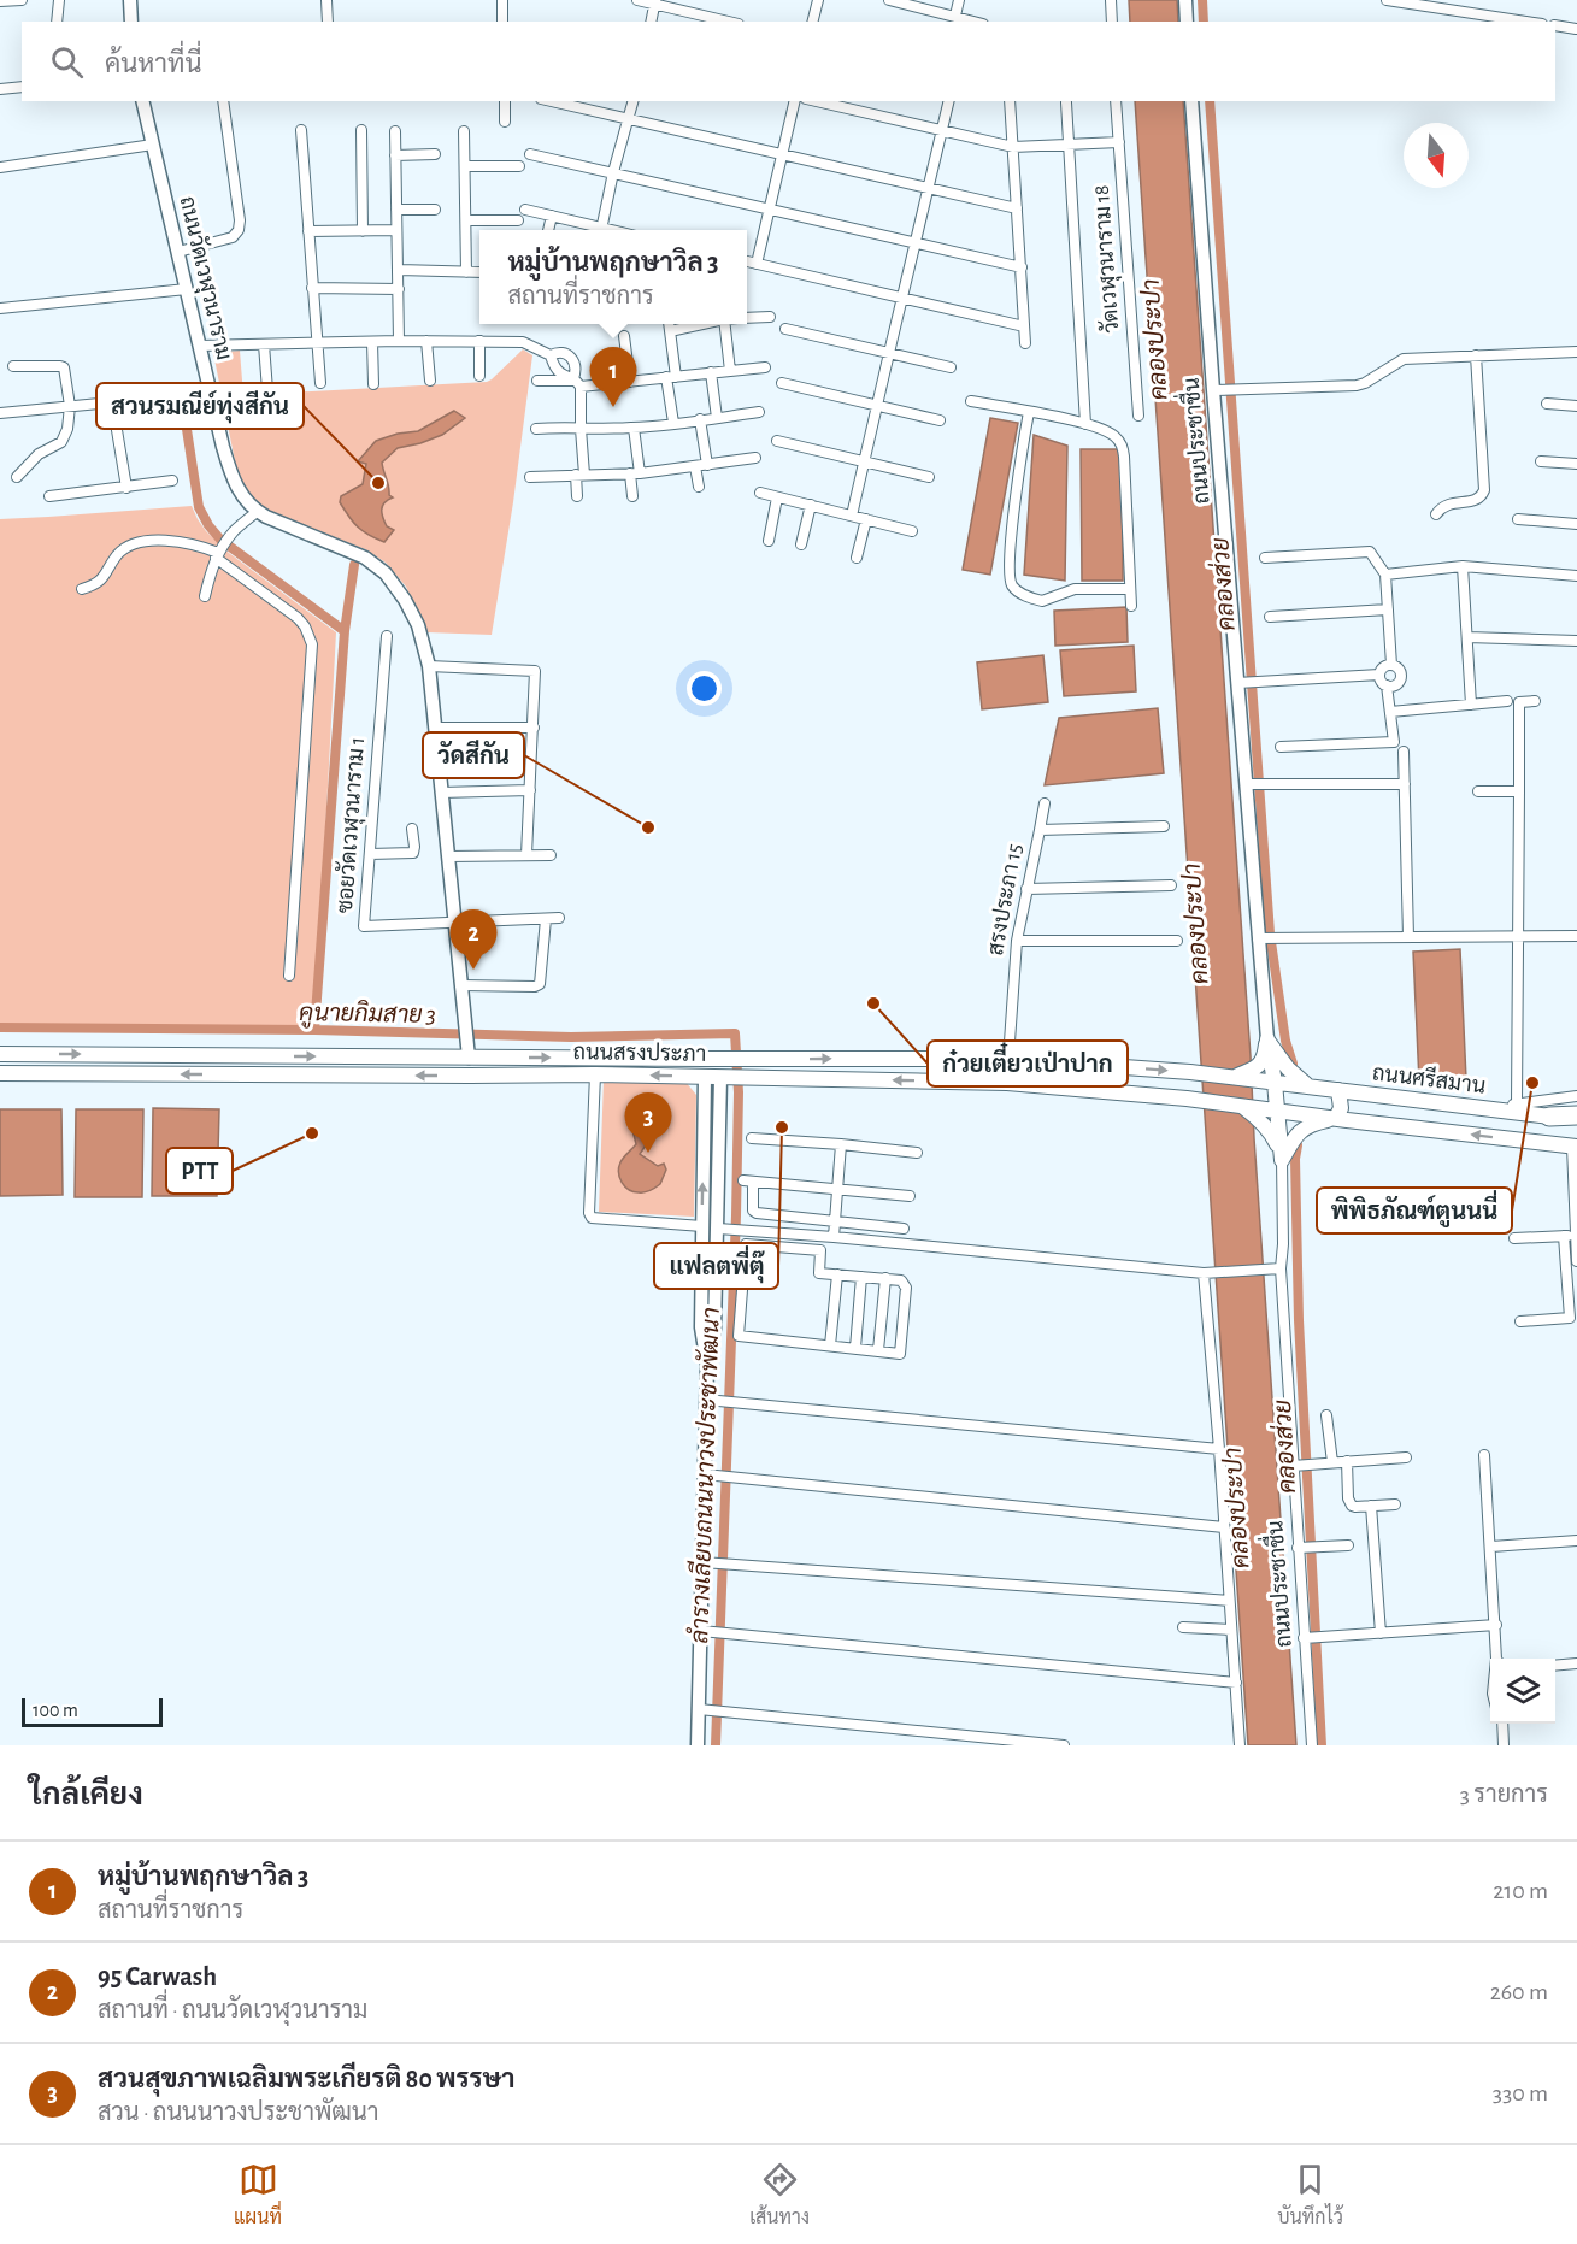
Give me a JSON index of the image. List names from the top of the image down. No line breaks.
{"streets":{"main road":["ถนนสรงประภา","ถนนศรีสมาน"],"street":["วัดเวฬุวนาราม 18","ถนนวัดเวฬุวนาราม","ถนนประชาชื่น","ซอยวัดเวฬุวนาราม 1","สรงประภา 15"]},"crossings":[["ถนนวัดเวฬุวนาราม","ซอยวัดเวฬุวนาราม 1"],["ถนนวัดเวฬุวนาราม","ถนนสรงประภา"],["สรงประภา 15","ถนนสรงประภา"]],"water":["คลองประปา","คลองส่วย","คูนายกิมสาย 3","ลำรางเลียบถนนนาวงประชาพัฒนา"],"places":["สวนรมณีย์ทุ่งสีกัน","วัดสีกัน","ก๋วยเตี๋ยวเป่าปาก","พิพิธภัณฑ์ตูนนนี่","แฟลตพี่ตุ๊","PTT"],"scale_bar":"100 m","north":"bottom","page":{"search":"ค้นหาที่นี่","popup":["หมู่บ้านพฤกษาวิล 3","สถานที่ราชการ"],"pins":["1","2","3"],"scale":"100 m","heading":["ใกล้เคียง","3 รายการ"],"list":[{"mark":"1","name":"หมู่บ้านพฤกษาวิล 3","note":"สถานที่ราชการ","value":"210 m"},{"mark":"2","name":"95 Carwash","note":"สถานที่ · ถนนวัดเวฬุวนาราม","value":"260 m"},{"mark":"3","name":"สวนสุขภาพเฉลิมพระเกียรติ 80 พรรษา","note":"สวน · ถนนนาวงประชาพัฒนา","value":"330 m"}],"nav":["แผนที่","เส้นทาง","บันทึกไว้"]}}
